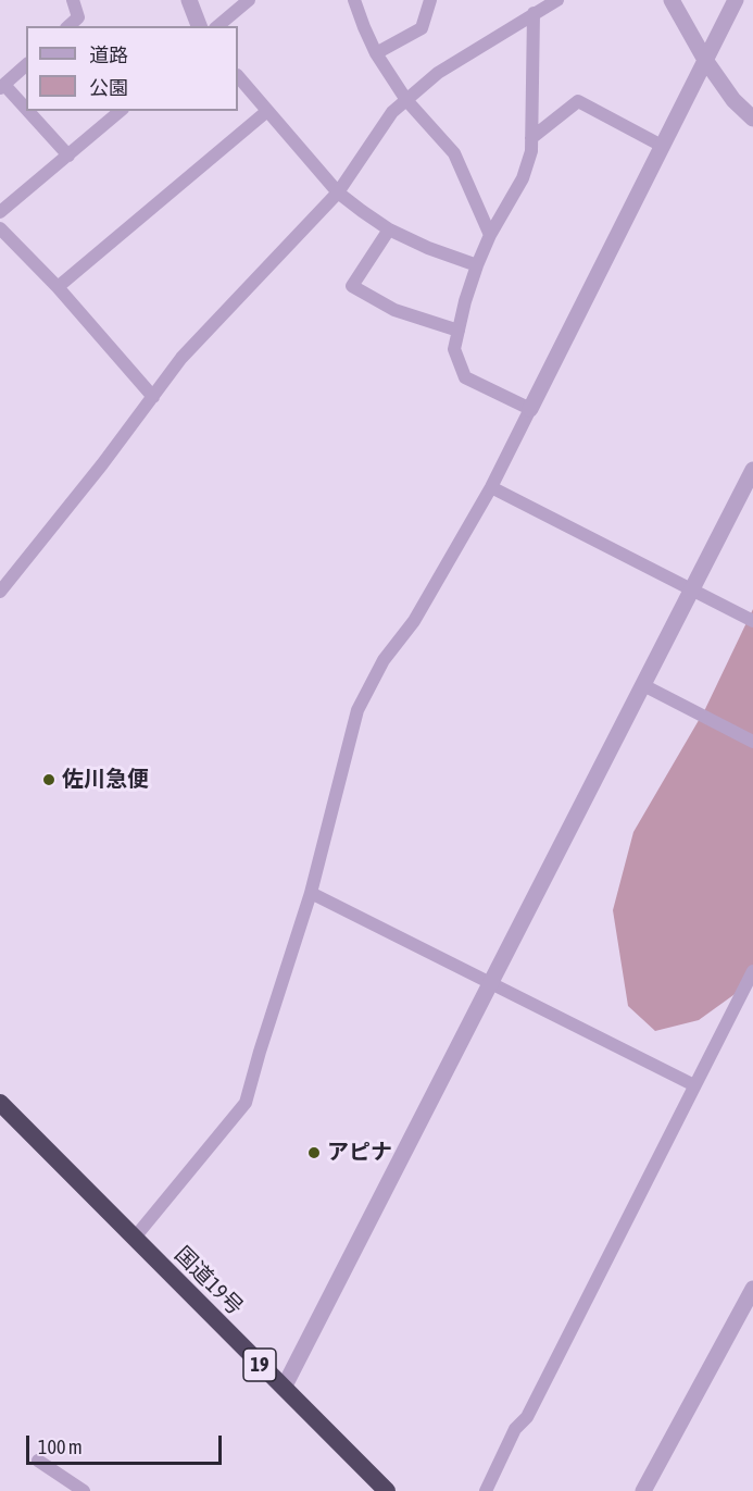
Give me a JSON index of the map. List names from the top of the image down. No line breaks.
{"streets":{"highway":["国道19号","19"]},"places":["佐川急便","アピナ"],"legend":["道路","公園"],"scale_bar":"100 m"}
